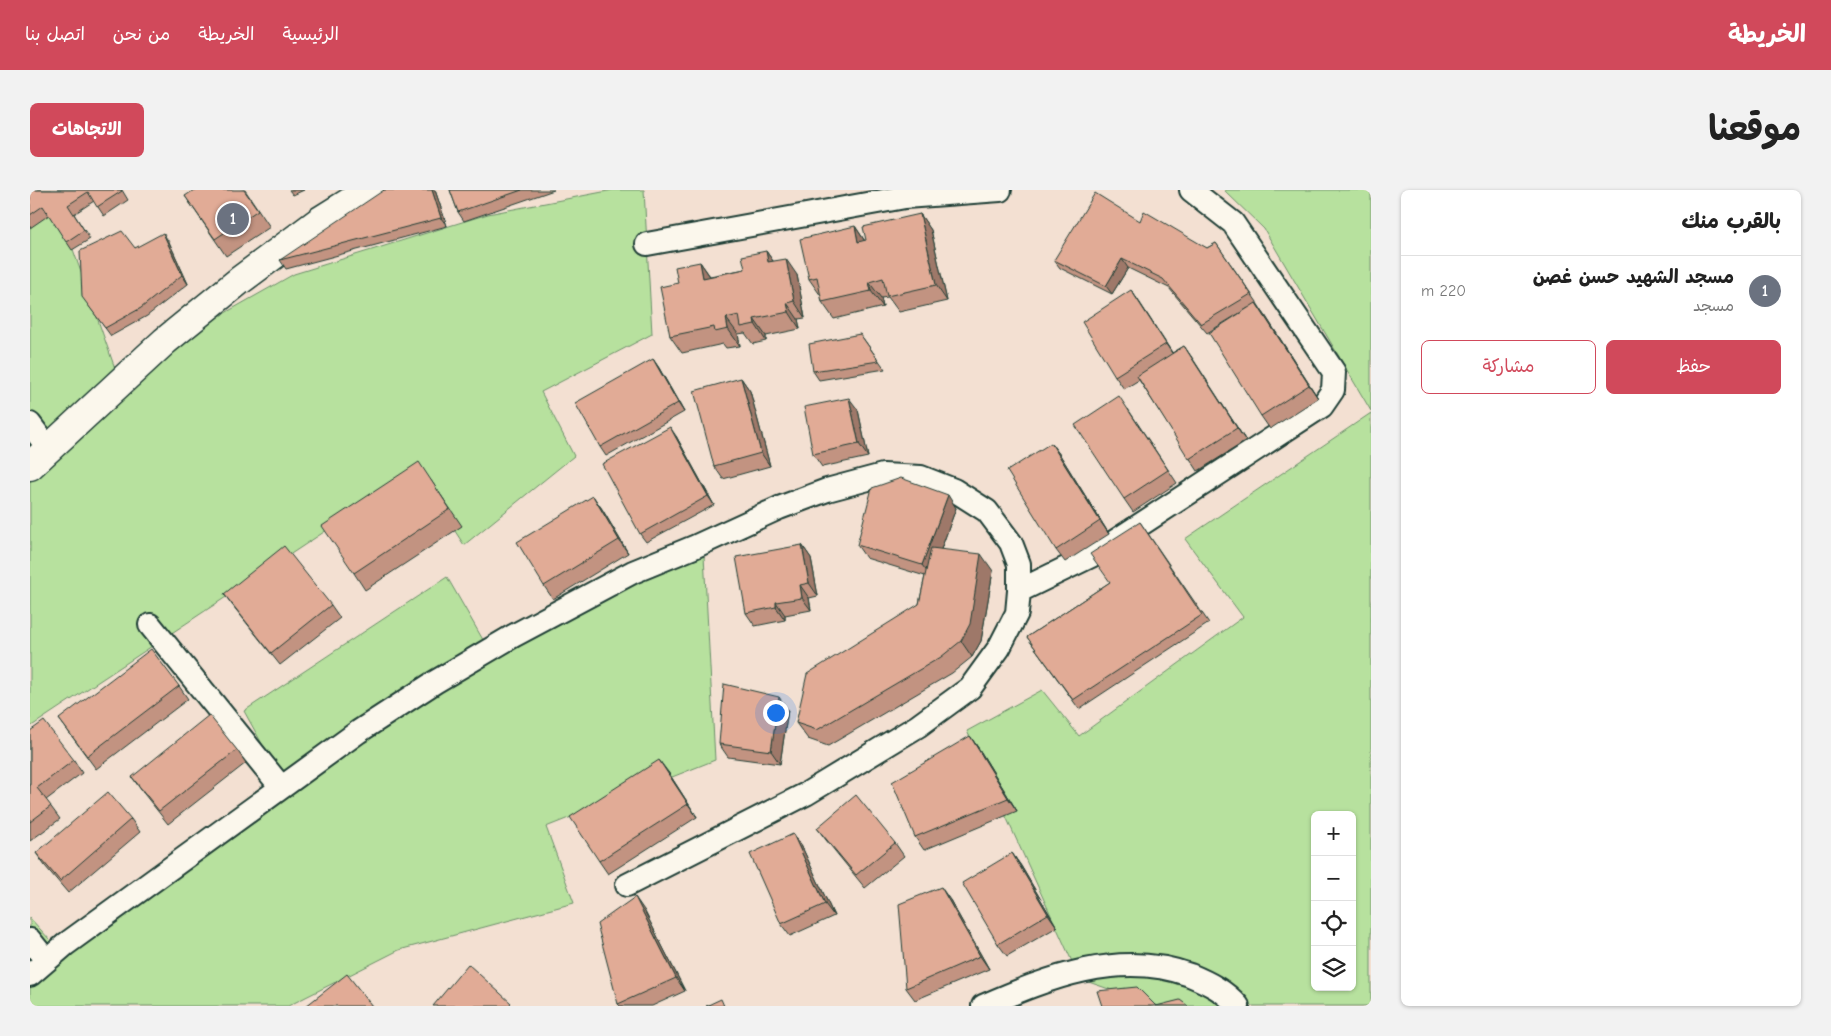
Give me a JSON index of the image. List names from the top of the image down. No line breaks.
{"page":{"header":"الخريطة","nav":["الرئيسية","الخريطة","من نحن","اتصل بنا"],"title":"موقعنا","buttons":["الاتجاهات",["حفظ","مشاركة"]],"heading":"بالقرب منك","pins":"1","list":[{"mark":"1","name":"مسجد الشهيد حسن غصن","note":"مسجد","value":"220 m"}],"map_buttons":["+","−"]}}
